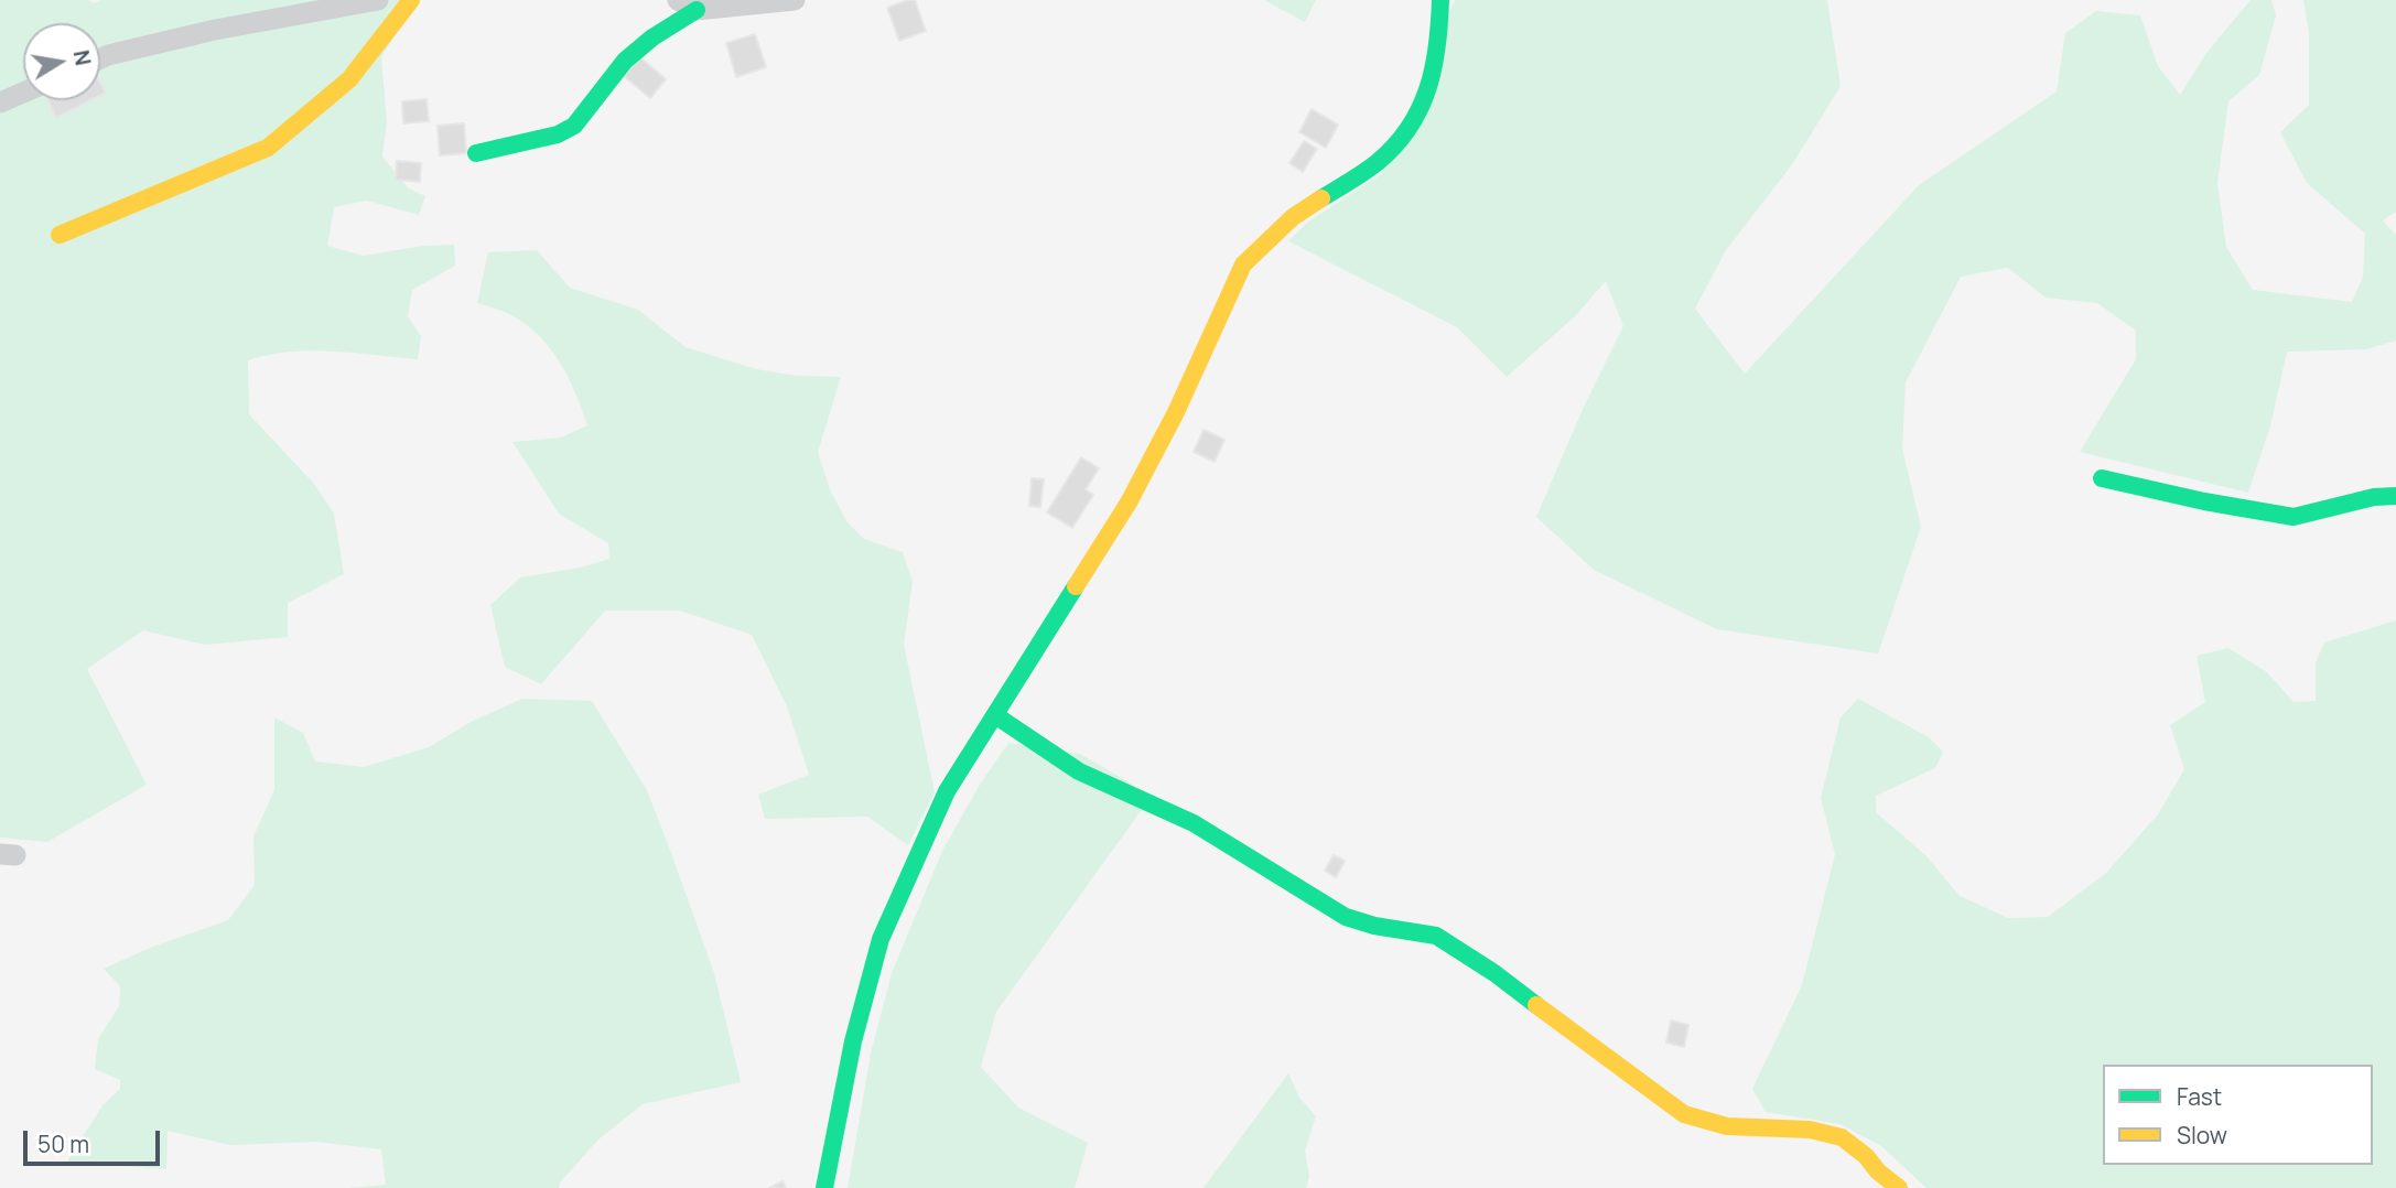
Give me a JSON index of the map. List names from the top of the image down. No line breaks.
{"legend":["Fast","Slow"],"scale_bar":"50 m","north":"right"}
